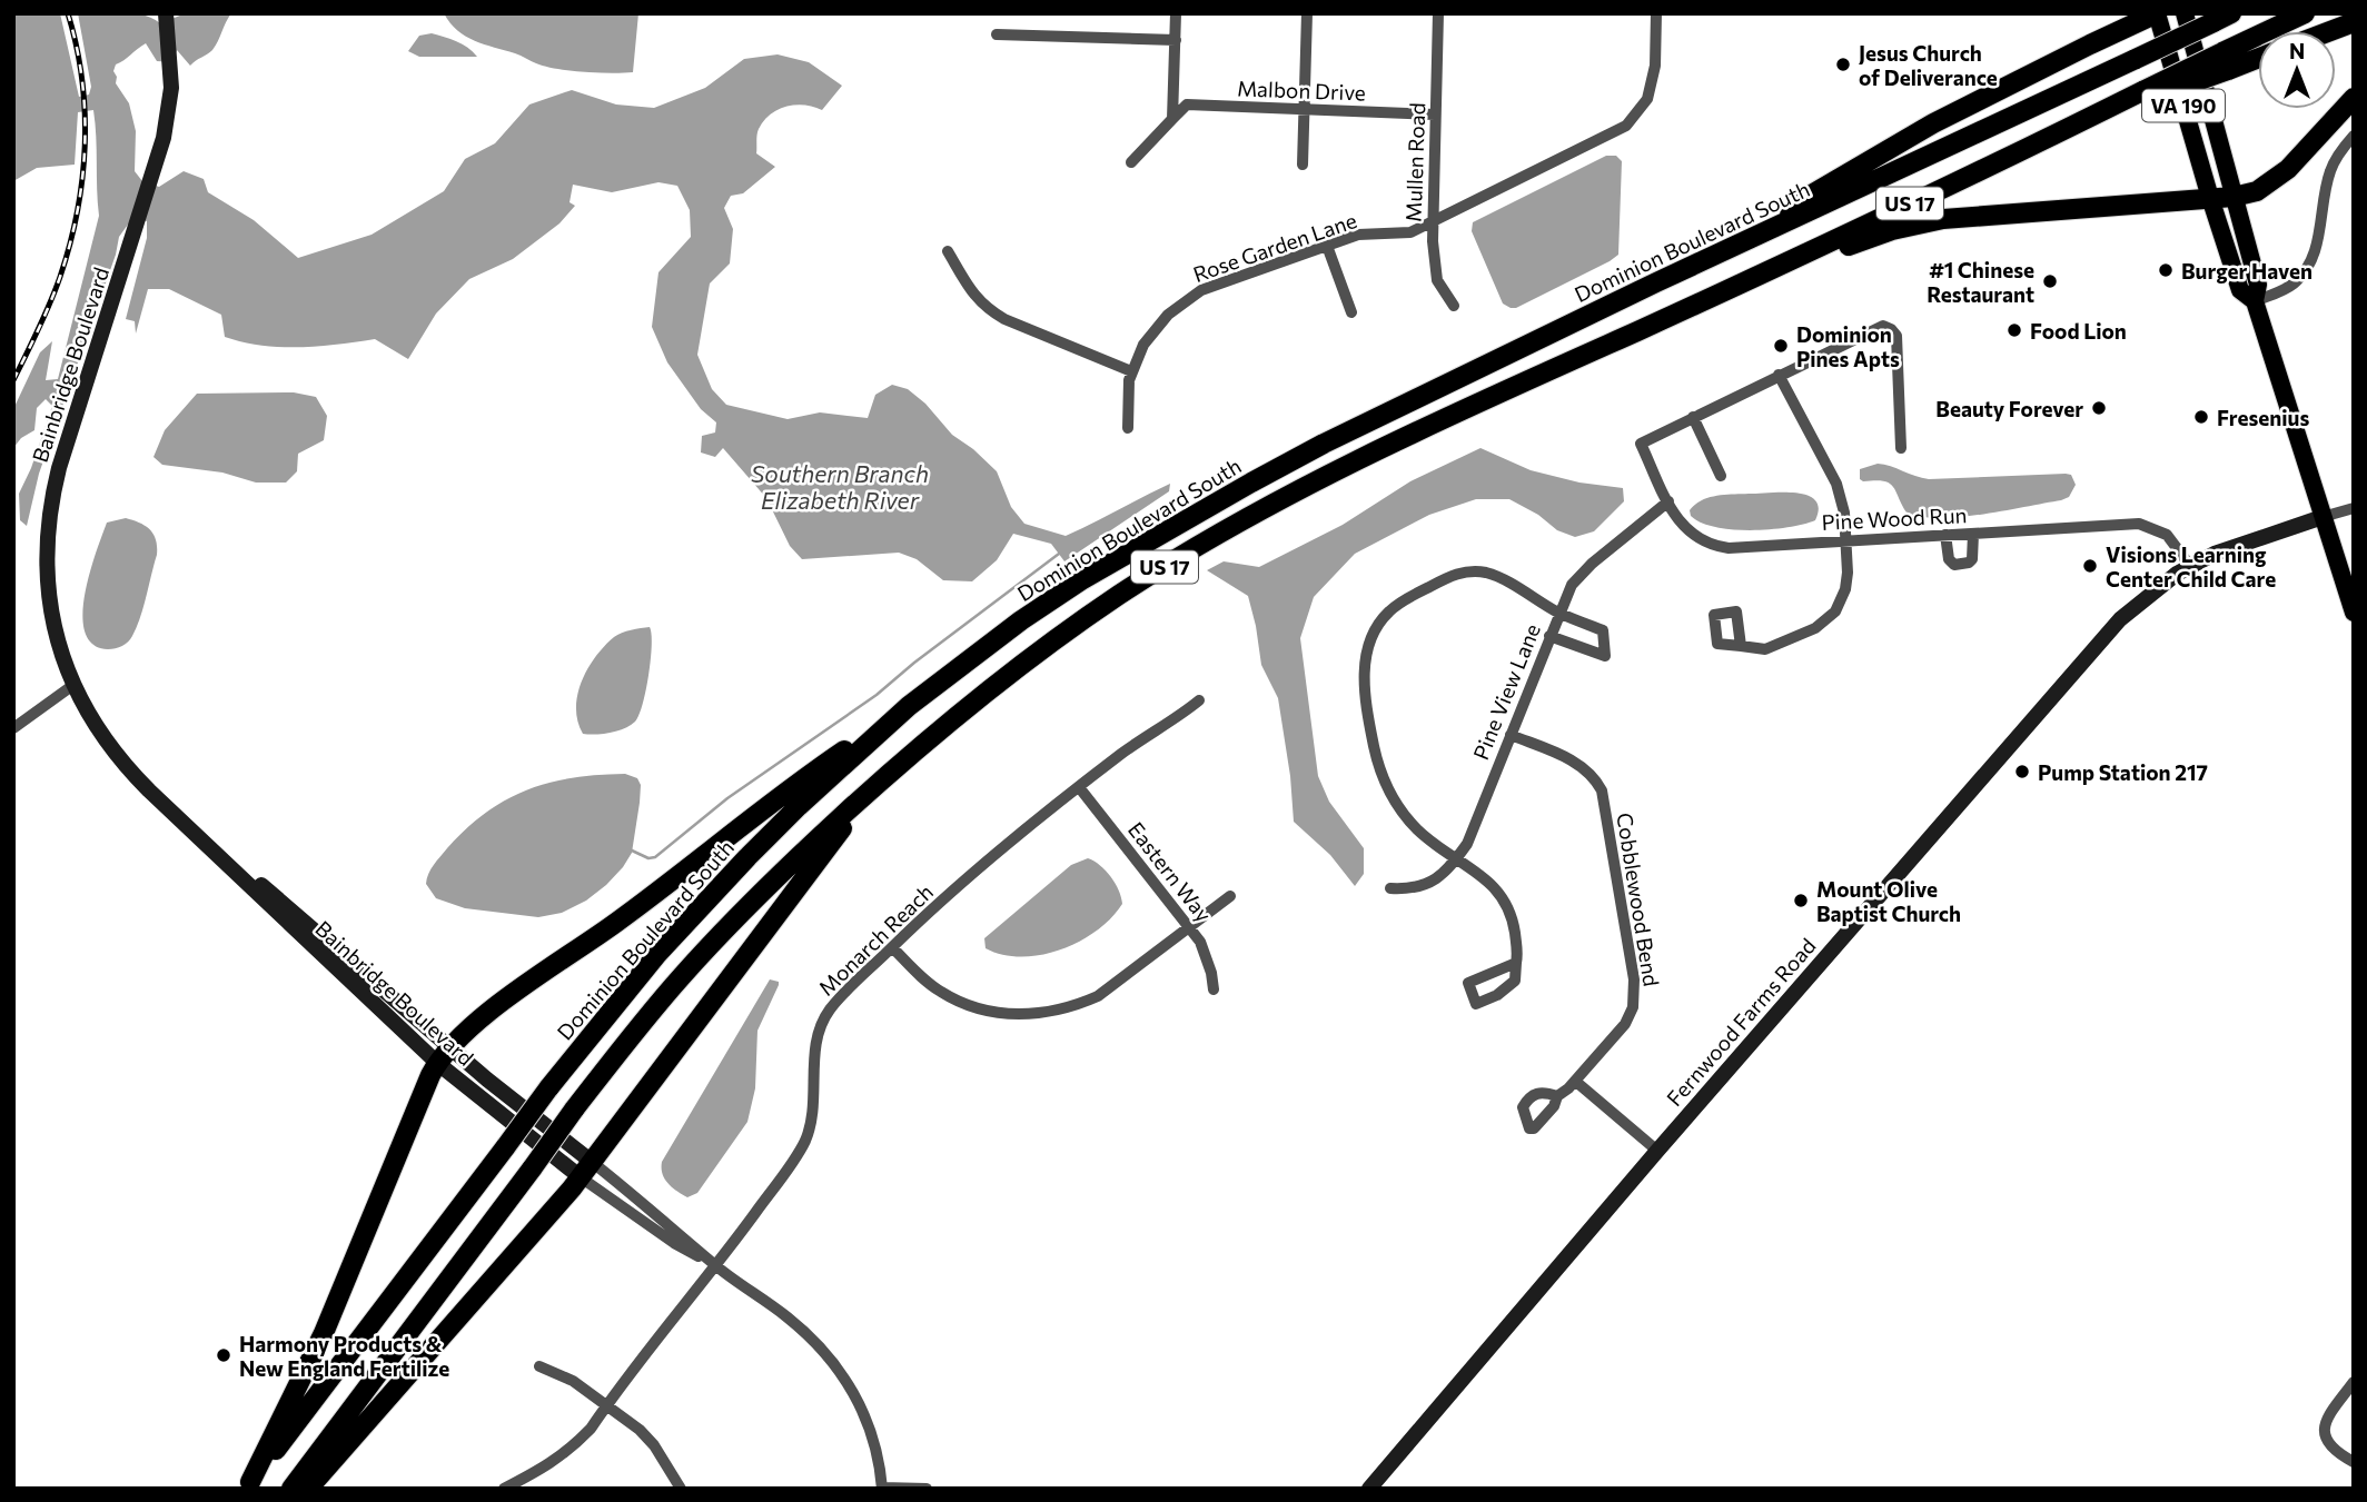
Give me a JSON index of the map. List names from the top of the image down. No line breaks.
{"streets":{"highway":["US 17","Dominion Boulevard South"],"main road":["VA 190","Bainbridge Boulevard","Fernwood Farms Road"],"street":["Malbon Drive","Mullen Road","Rose Garden Lane","Pine Wood Run","Pine View Lane","Eastern Way","Cobblewood Bend","Monarch Reach"]},"crossings":[["Malbon Drive","Mullen Road"],["VA 190","Fernwood Farms Road"],["Mullen Road","Rose Garden Lane"],["Pine Wood Run","Pine View Lane"],["Pine Wood Run","Fernwood Farms Road"],["Pine View Lane","Cobblewood Bend"],["Eastern Way","Monarch Reach"]],"water":["Southern Branch Elizabeth River"],"places":["Jesus Church of Deliverance","Burger Haven","#1 Chinese Restaurant","Food Lion","Dominion Pines Apts","Beauty Forever","Fresenius","Visions Learning Center Child Care","Pump Station 217","Mount Olive Baptist Church","Harmony Products & New England Fertilize"],"north":"top"}
